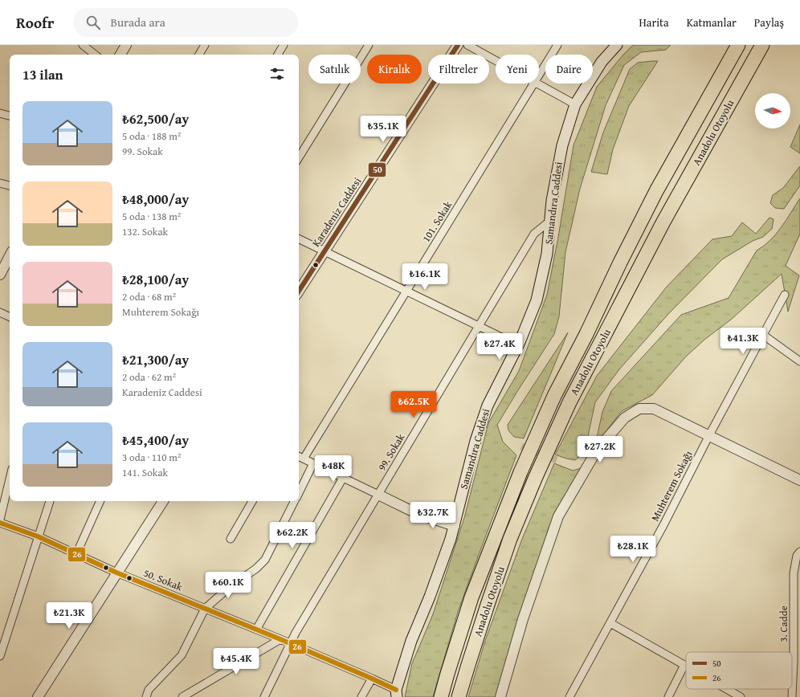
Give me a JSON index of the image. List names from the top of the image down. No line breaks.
{"streets":{"highway":["Anadolu Otoyolu"],"main road":["Samandıra Caddesi"],"street":["Karadeniz Caddesi","101. Sokak","99. Sokak","Muhterem Sokağı","50. Sokak","3. Cadde"]},"crossings":[["Samandıra Caddesi","99. Sokak"],["Samandıra Caddesi","50. Sokak"],["99. Sokak","50. Sokak"]],"lines":["transit line 50","transit line 26"],"legend":["50","26"],"north":"right","page":{"header":"Roofr","search":"Burada ara","nav":["Harita","Katmanlar","Paylaş"],"chip":["Satılık","Kiralık","Filtreler","Yeni","Daire"],"heading":"13 ilan","list":[{"name":"₺62,500/ay","note":"5 oda · 188 m² · 99. Sokak"},{"name":"₺48,000/ay","note":"5 oda · 138 m² · 132. Sokak"},{"name":"₺28,100/ay","note":"2 oda · 68 m² · Muhterem Sokağı"},{"name":"₺21,300/ay","note":"2 oda · 62 m² · Karadeniz Caddesi"},{"name":"₺45,400/ay","note":"3 oda · 110 m² · 141. Sokak"}],"price":["₺35.1K","₺16.1K","₺41.3K","₺27.4K","₺62.5K","₺27.2K","₺48K","₺32.7K","₺62.2K","₺28.1K","₺60.1K","₺21.3K","₺45.4K"]}}
